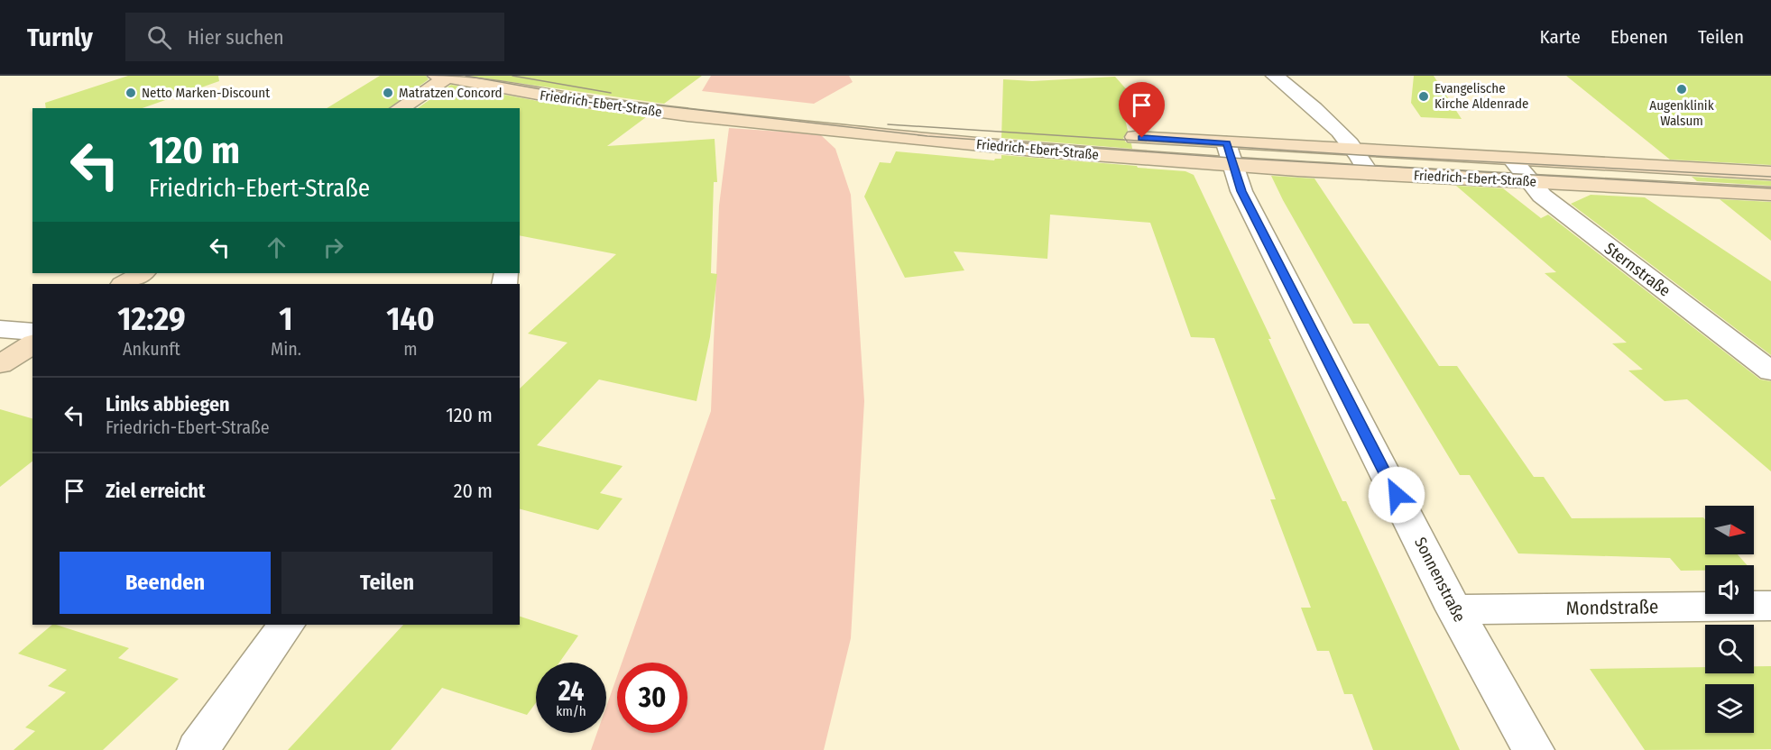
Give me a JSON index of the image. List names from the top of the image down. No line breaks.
{"streets":{"main road":["Friedrich-Ebert-Straße"],"street":["Sternstraße","Sonnenstraße","Mondstraße"]},"crossings":[["Friedrich-Ebert-Straße","Sternstraße"],["Friedrich-Ebert-Straße","Sonnenstraße"],["Sonnenstraße","Mondstraße"]],"places":["Augenklinik Walsum","Netto Marken-Discount","Matratzen Concord","Evangelische Kirche Aldenrade"],"north":"right","page":{"header":"Turnly","search":"Hier suchen","nav":["Karte","Ebenen","Teilen"],"turn":["120 m","Friedrich-Ebert-Straße"],"eta":["12:29","Ankunft","1","Min.","140","m"],"list":[{"name":"Links abbiegen","note":"Friedrich-Ebert-Straße","value":"120 m"},{"name":"Ziel erreicht","value":"20 m"}],"buttons":["Beenden","Teilen"],"speed":"24 km/h","limit":"30"}}
